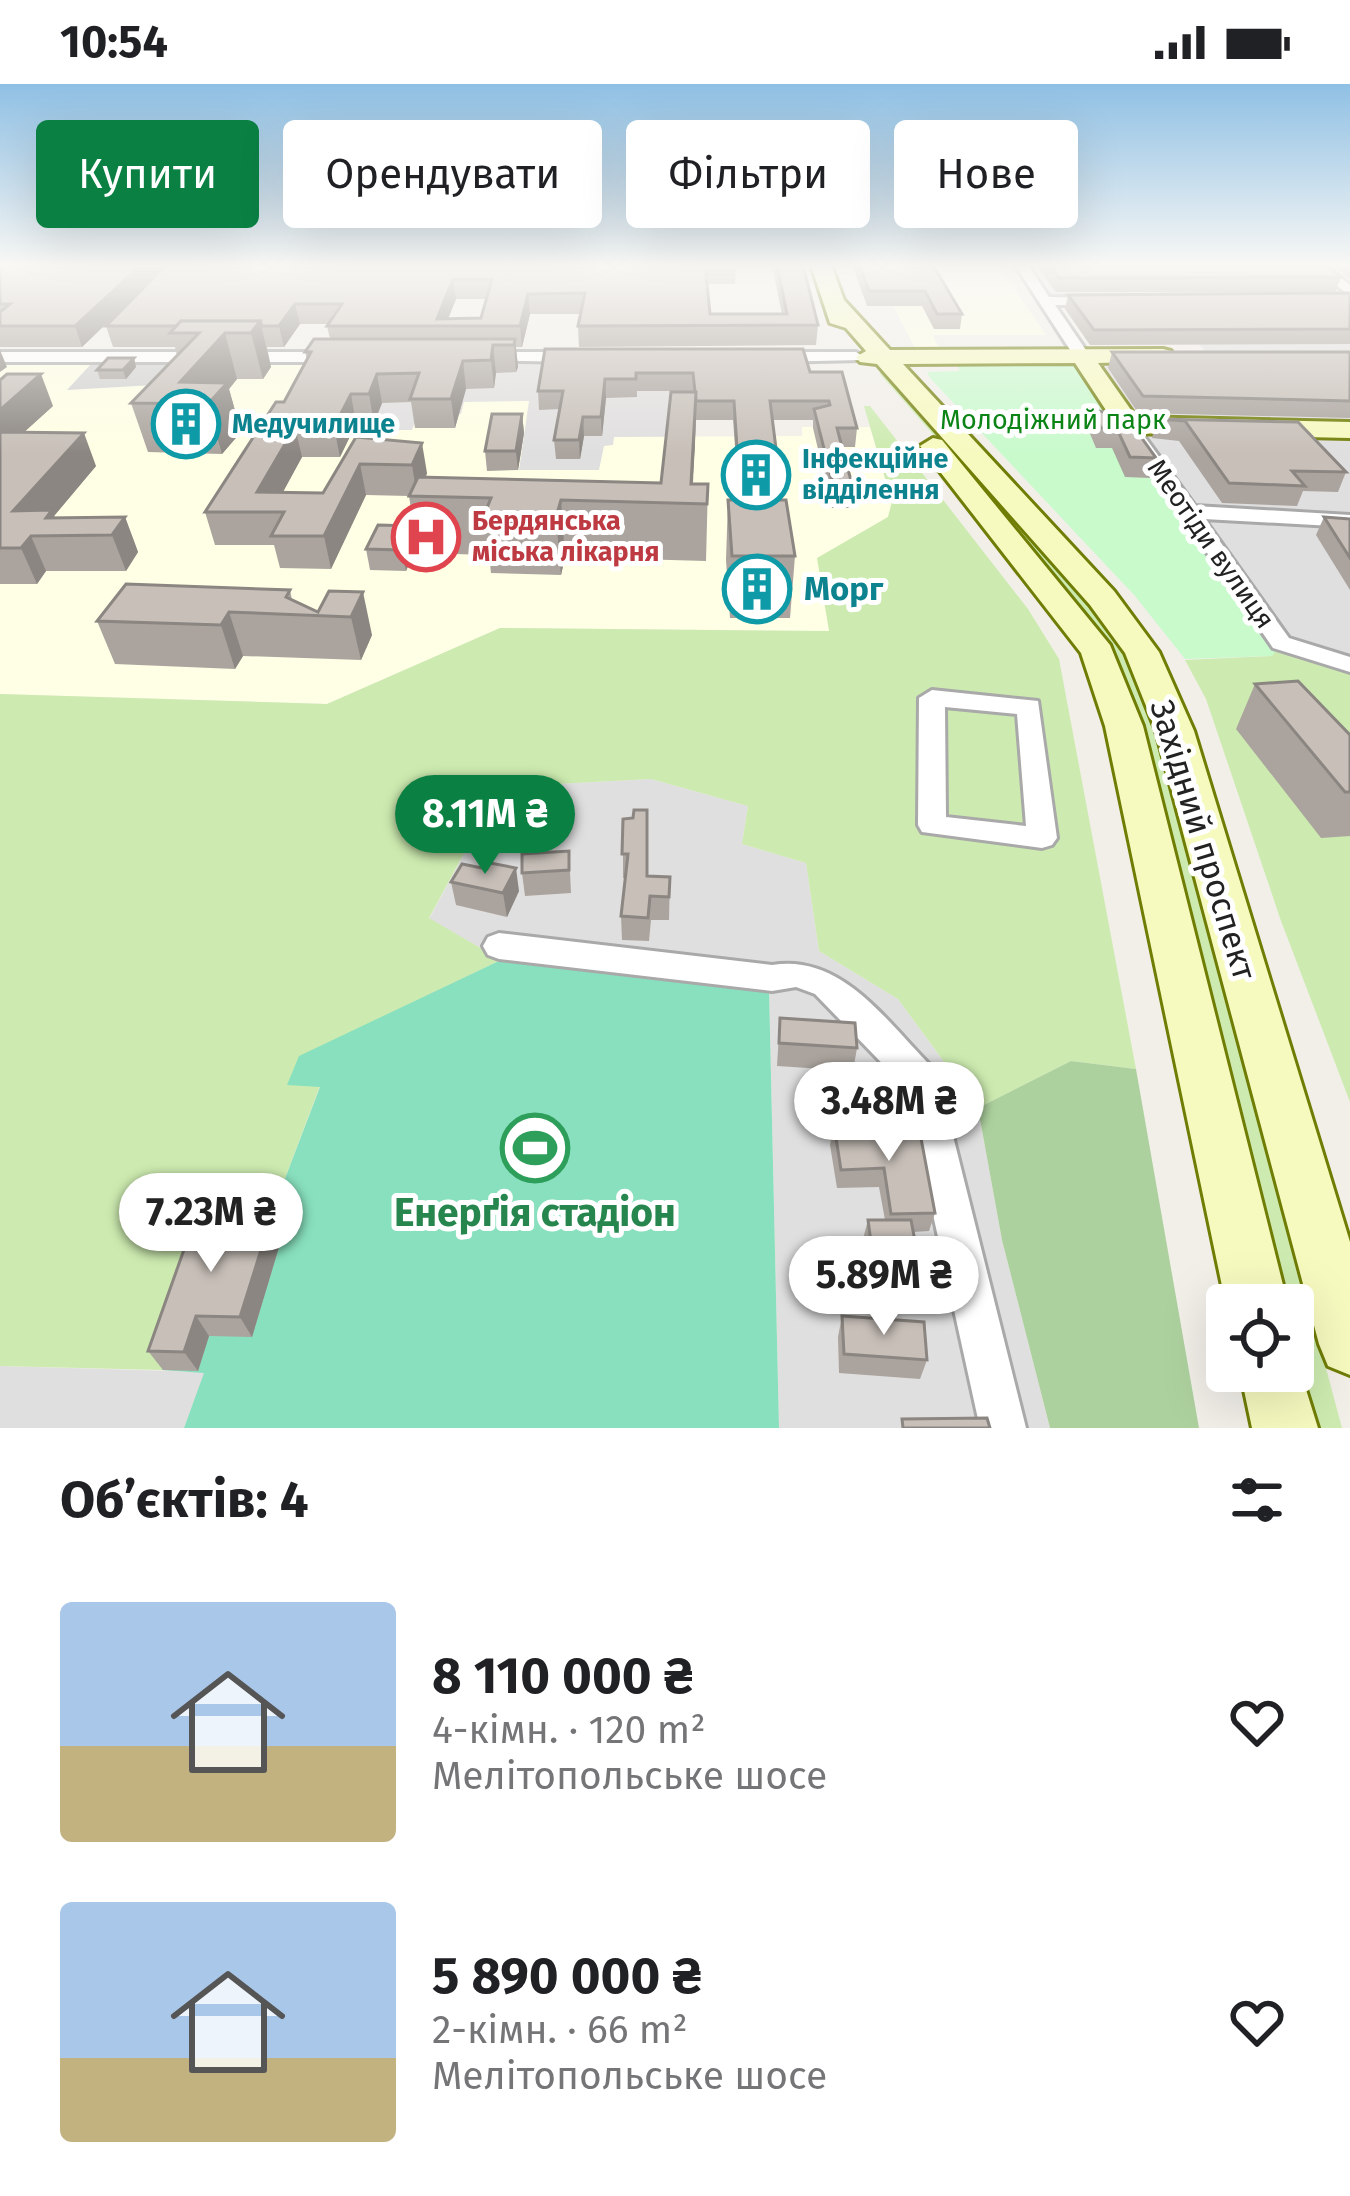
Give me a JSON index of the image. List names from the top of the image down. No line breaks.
{"streets":{"main road":["Меотіди вулиця","Західний проспект"]},"parks":["Молодіжний парк"],"places":{"building":["Медучилище","Інфекційне відділення","Морг"],"hospital":["Бердянська міська лікарня"],"sports":["Енерґія стадіон"]},"page":{"status":"10:54","chip":["Купити","Орендувати","Фільтри","Нове"],"price":["8.11M ₴","3.48M ₴","7.23M ₴","5.89M ₴"],"heading":"Об’єктів: 4","list":[{"name":"8 110 000 ₴","note":"4-кімн. · 120 m² · Мелітопольське шосе"},{"name":"5 890 000 ₴","note":"2-кімн. · 66 m² · Мелітопольське шосе"}]}}
